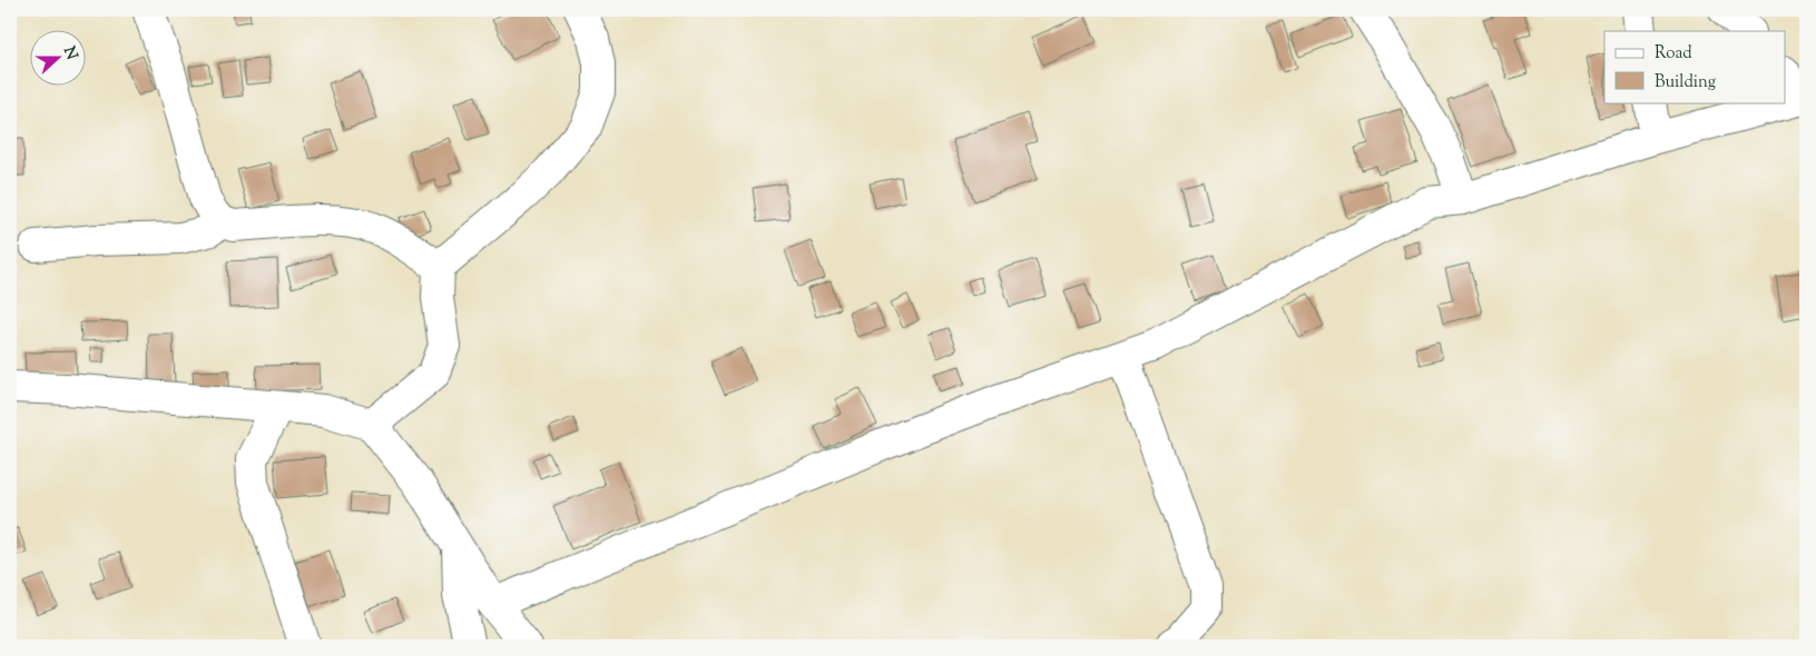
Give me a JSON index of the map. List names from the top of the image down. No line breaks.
{"legend":["Road","Building"],"north":"right"}
